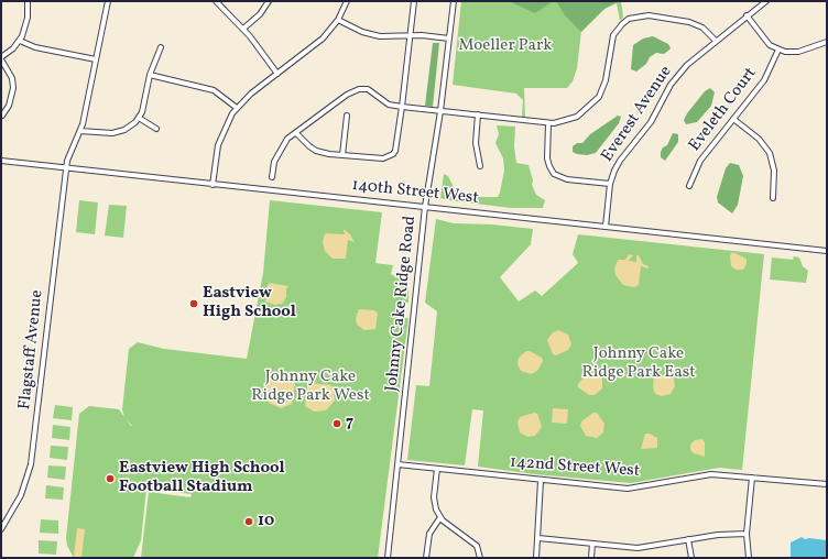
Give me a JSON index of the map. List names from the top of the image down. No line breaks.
{"streets":{"street":["Eveleth Court","Everest Avenue","140th Street West","Johnny Cake Ridge Road","Flagstaff Avenue","142nd Street West"]},"crossings":[["Everest Avenue","140th Street West"],["140th Street West","Johnny Cake Ridge Road"],["140th Street West","Flagstaff Avenue"],["Johnny Cake Ridge Road","142nd Street West"]],"parks":["Moeller Park","Johnny Cake Ridge Park East","Johnny Cake Ridge Park West"],"places":["Eastview High School","7","Eastview High School Football Stadium","10"]}
